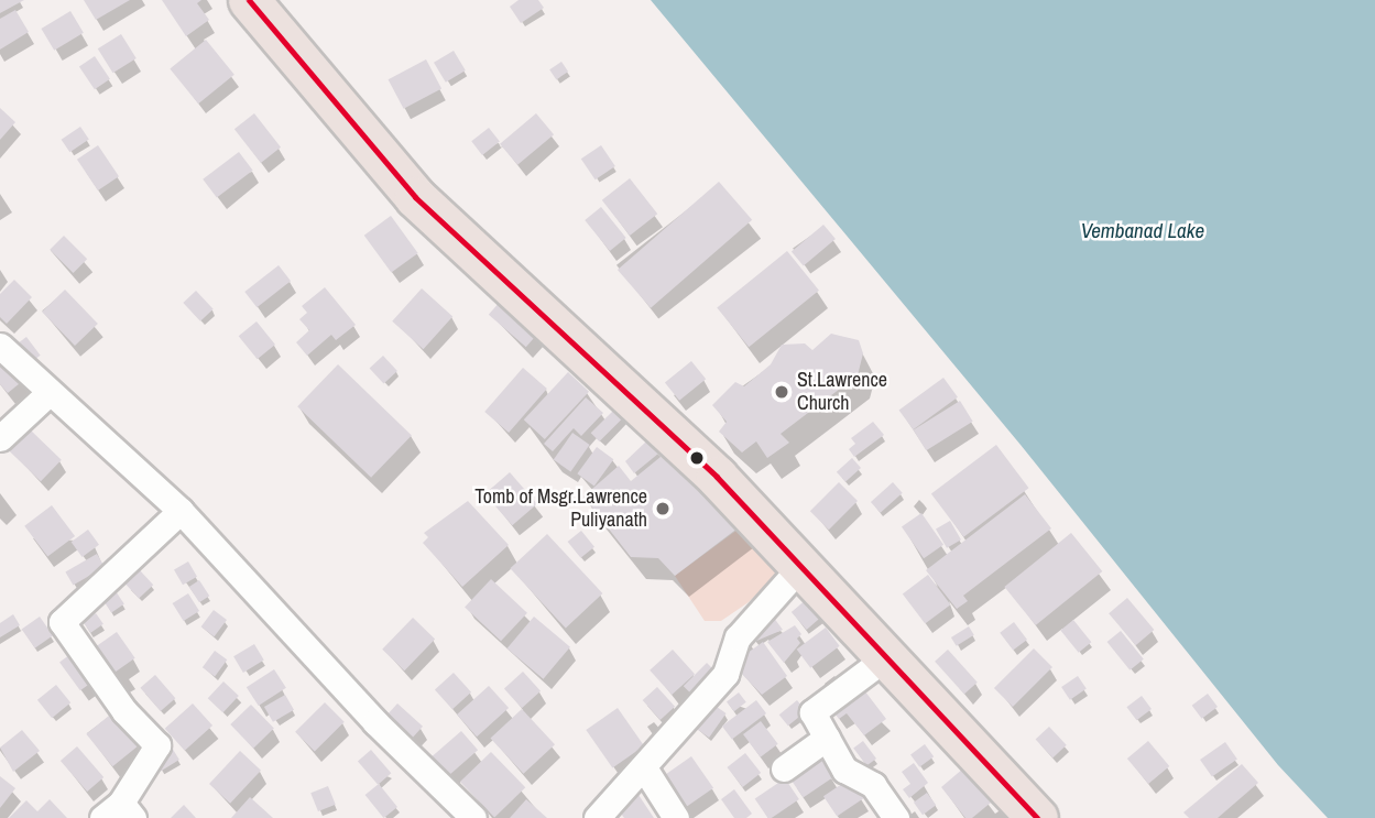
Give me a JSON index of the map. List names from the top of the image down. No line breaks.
{"water":["Vembanad Lake"],"places":["St.Lawrence Church","Tomb of Msgr.Lawrence Puliyanath"]}
